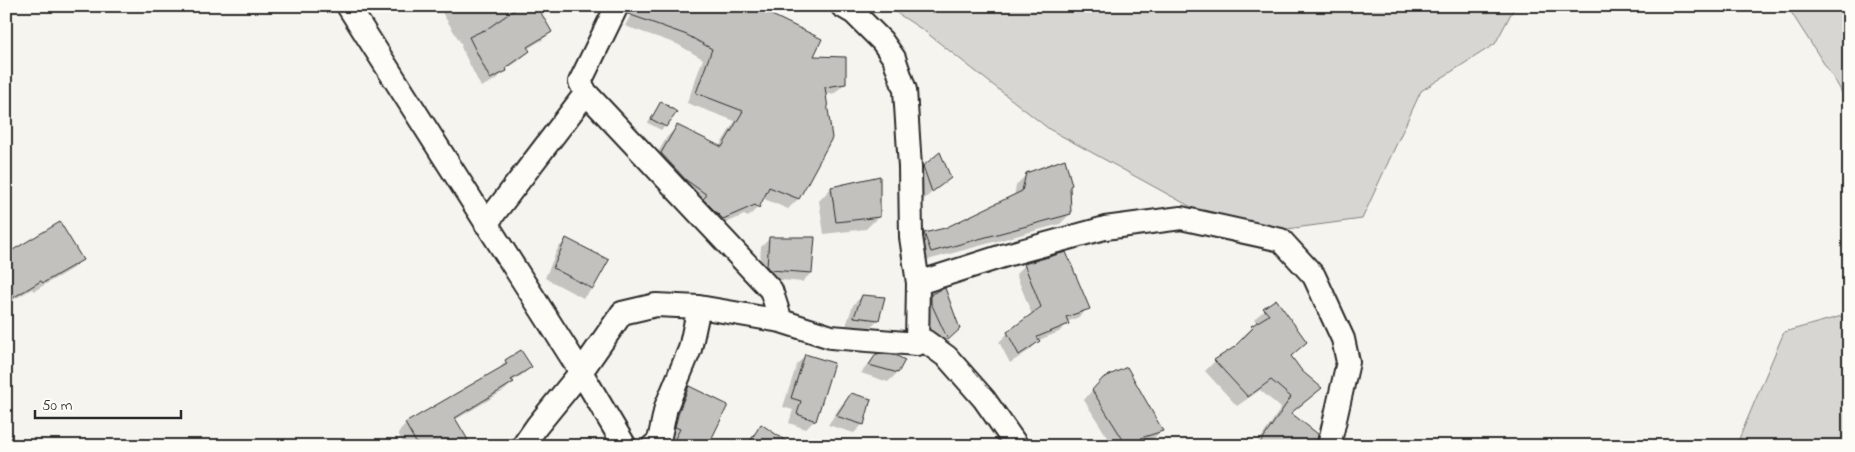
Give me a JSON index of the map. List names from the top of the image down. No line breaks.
{"scale_bar":"50 m"}
